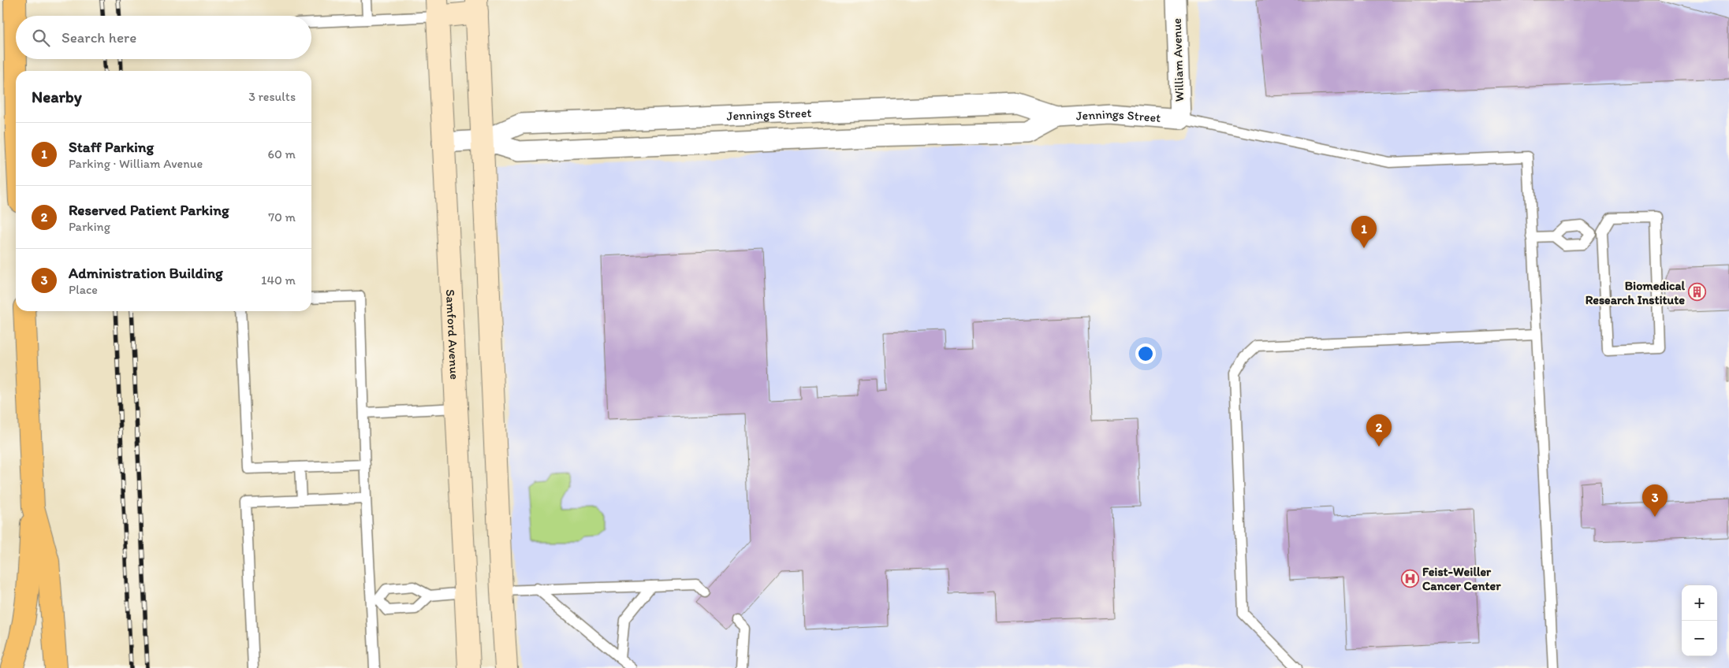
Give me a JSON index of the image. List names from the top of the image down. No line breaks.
{"streets":{"street":["William Avenue","Jennings Street","Samford Avenue"]},"crossings":[["William Avenue","Jennings Street"],["Jennings Street","Samford Avenue"]],"places":{"building":["Biomedical Research Institute"],"hospital":["Feist-Weiller Cancer Center"]},"page":{"search":"Search here","heading":["Nearby","3 results"],"list":[{"mark":"1","name":"Staff Parking","note":"Parking · William Avenue","value":"60 m"},{"mark":"2","name":"Reserved Patient Parking","note":"Parking","value":"70 m"},{"mark":"3","name":"Administration Building","note":"Place","value":"140 m"}],"pins":["1","2","3"],"map_buttons":["+","−"]}}
